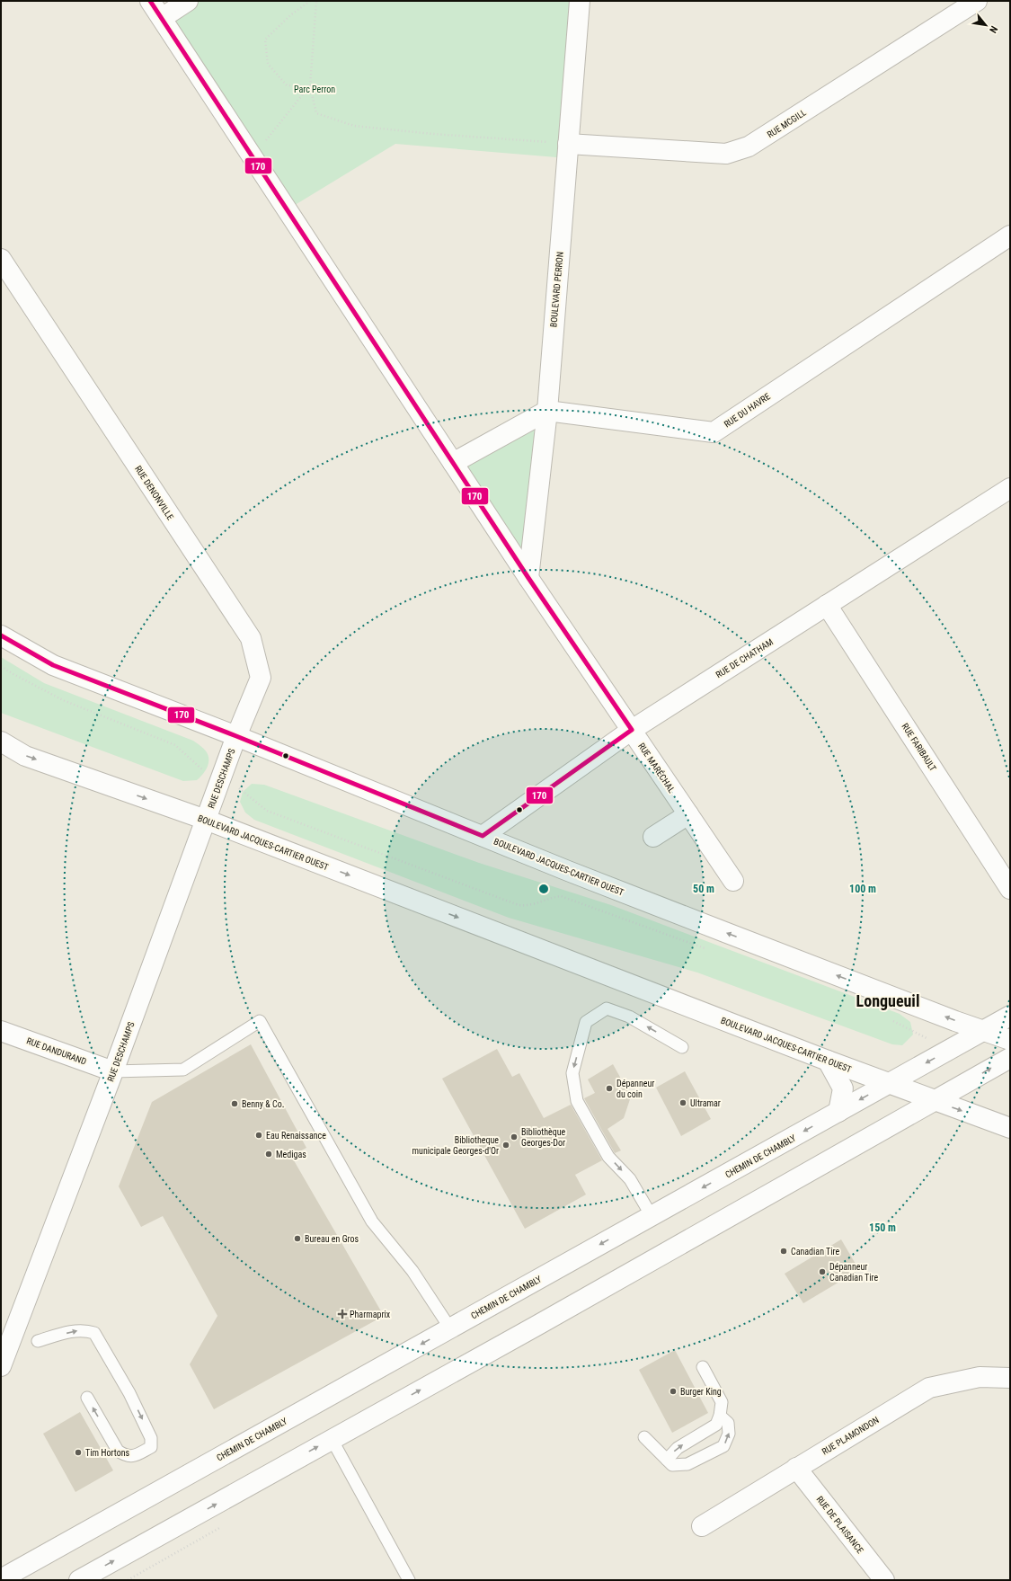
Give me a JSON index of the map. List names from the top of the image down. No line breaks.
{"streets":{"street":["RUE MCGILL","BOULEVARD PERRON","RUE DU HAVRE","RUE DENONVILLE","RUE DE CHATHAM","RUE FARIBAULT","RUE MARÉCHAL","RUE DESCHAMPS","BOULEVARD JACQUES-CARTIER OUEST","RUE DANDURAND","CHEMIN DE CHAMBLY","RUE PLAMONDON","RUE DE PLAISANCE"]},"crossings":[["RUE MCGILL","BOULEVARD PERRON"],["BOULEVARD PERRON","RUE DU HAVRE"],["BOULEVARD PERRON","RUE MARÉCHAL"],["RUE DENONVILLE","RUE DESCHAMPS"],["RUE DENONVILLE","BOULEVARD JACQUES-CARTIER OUEST"],["RUE DE CHATHAM","RUE FARIBAULT"],["RUE DE CHATHAM","RUE MARÉCHAL"],["RUE DE CHATHAM","BOULEVARD JACQUES-CARTIER OUEST"],["RUE DESCHAMPS","BOULEVARD JACQUES-CARTIER OUEST"],["RUE DESCHAMPS","RUE DANDURAND"],["BOULEVARD JACQUES-CARTIER OUEST","CHEMIN DE CHAMBLY"],["RUE PLAMONDON","RUE DE PLAISANCE"]],"districts":["Longueuil"],"parks":["Parc Perron"],"places":{"other":["Dépanneur du coin","Ultramar","Benny & Co.","Eau Renaissance","Bibliothèque Georges-Dor","Bibliotheque municipale Georges-d'Or","Medigas","Bureau en Gros","Canadian Tire","Dépanneur Canadian Tire","Burger King","Tim Hortons"],"health":["Pharmaprix"]},"lines":["transit line 170"],"north":"bottom right","rings":["50 m","100 m","150 m"]}
